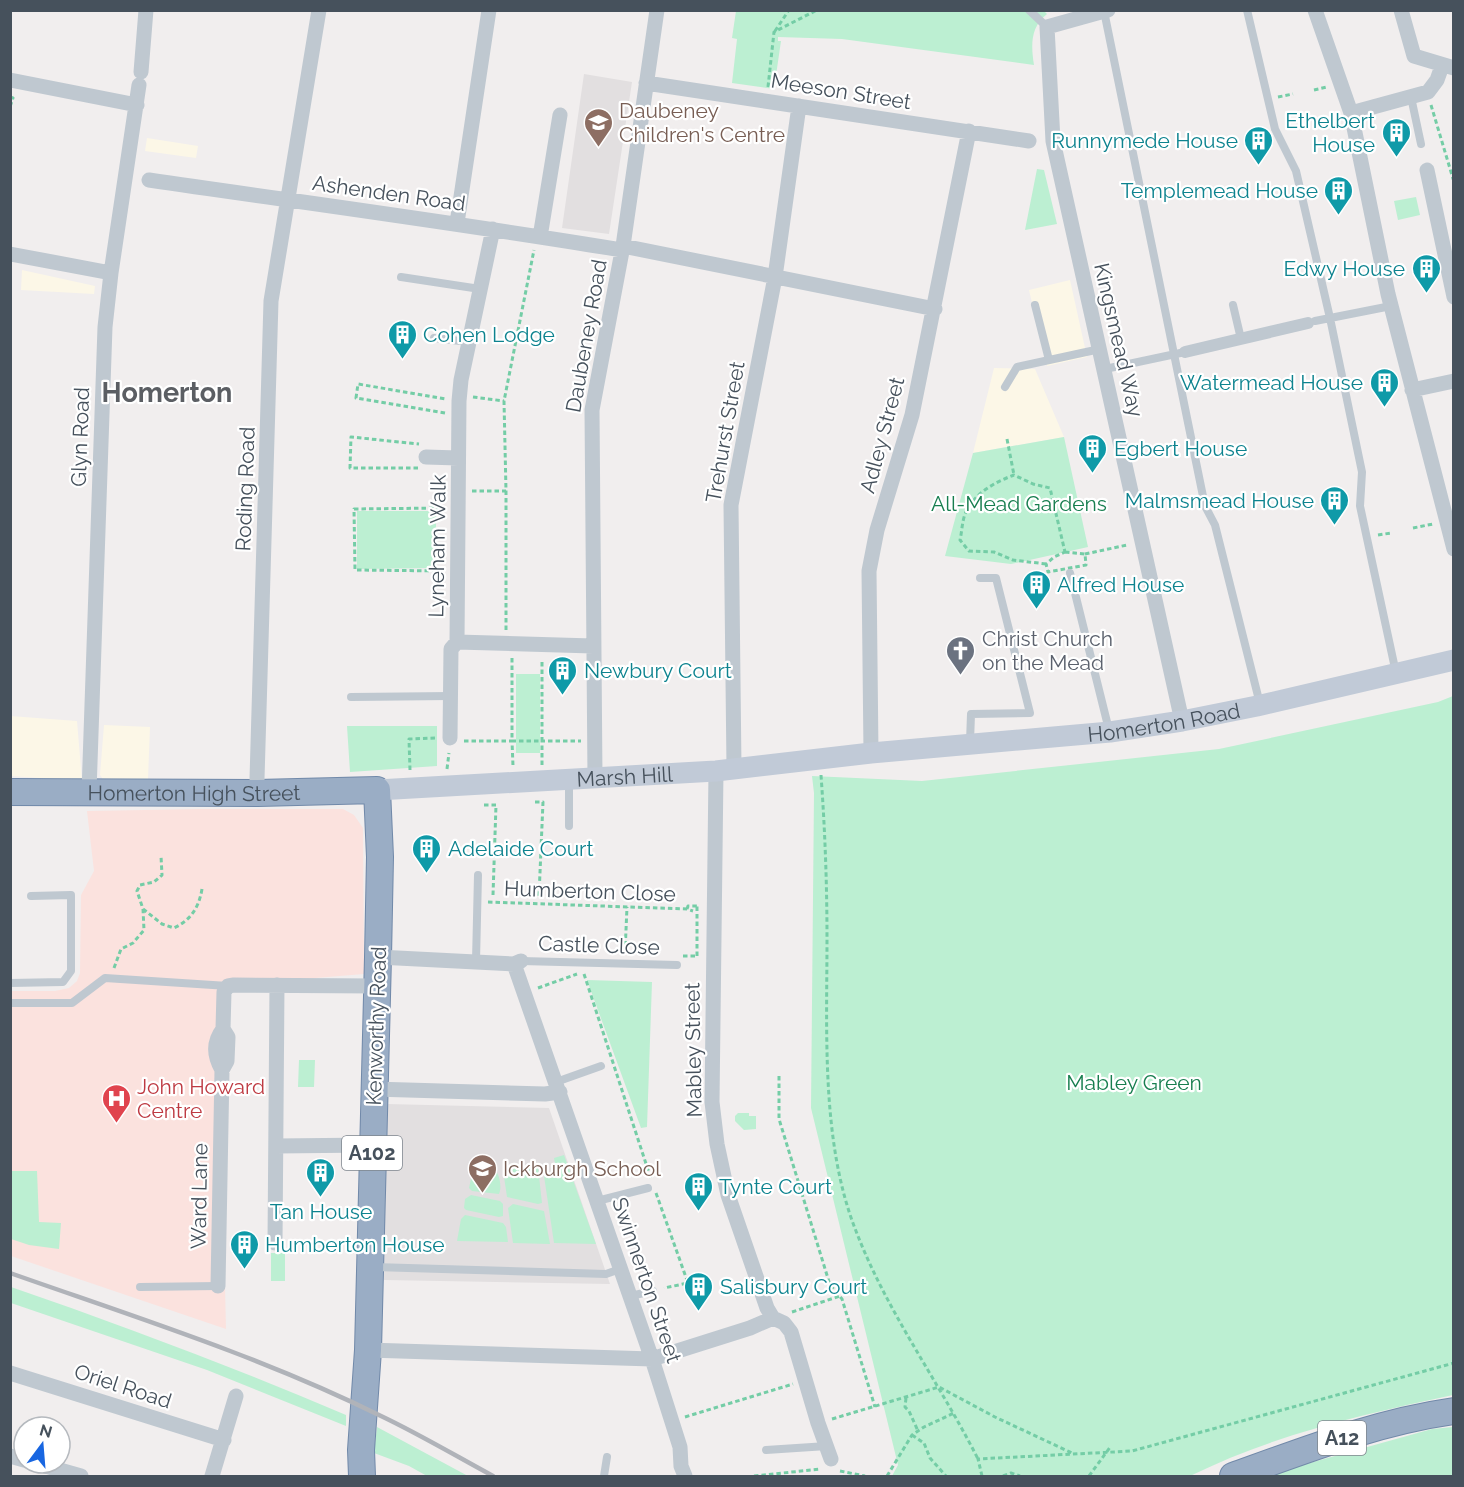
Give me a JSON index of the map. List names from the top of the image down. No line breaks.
{"streets":{"highway":["Homerton High Street","Kenworthy Road","A102","A12"],"main road":["Homerton Road","Marsh Hill"],"street":["Meeson Street","Ashenden Road","Daubeney Road","Kingsmead Way","Trehurst Street","Adley Street","Glyn Road","Roding Road","Lyneham Walk","Mabley Street","Ward Lane","Swinnerton Street","Oriel Road"],"lane":["Castle Close"],"path":["Humberton Close"]},"crossings":[["Meeson Street","Daubeney Road"],["Meeson Street","Trehurst Street"],["Meeson Street","Adley Street"],["Ashenden Road","Daubeney Road"],["Ashenden Road","Trehurst Street"],["Ashenden Road","Adley Street"],["Ashenden Road","Roding Road"],["Ashenden Road","Lyneham Walk"],["Daubeney Road","Lyneham Walk"],["Daubeney Road","Marsh Hill"],["Kingsmead Way","Homerton Road"],["Trehurst Street","Marsh Hill"],["Trehurst Street","Mabley Street"],["Adley Street","Homerton Road"],["Adley Street","Marsh Hill"],["Glyn Road","Homerton High Street"],["Roding Road","Homerton High Street"],["Homerton Road","Marsh Hill"],["Marsh Hill","Homerton High Street"],["Marsh Hill","Kenworthy Road"],["Marsh Hill","Mabley Street"],["Homerton High Street","Kenworthy Road"],["Castle Close","Swinnerton Street"]],"districts":["Homerton"],"parks":["All-Mead Gardens","Mabley Green"],"places":{"school or university":["Daubeney Children's Centre","Ickburgh School"],"building":["Ethelbert House","Runnymede House","Templemead House","Edwy House","Cohen Lodge","Watermead House","Egbert House","Malmsmead House","Alfred House","Newbury Court","Adelaide Court","Tan House","Tynte Court","Humberton House","Salisbury Court"],"church":["Christ Church on the Mead"],"hospital":["John Howard Centre"]},"north":"top"}
